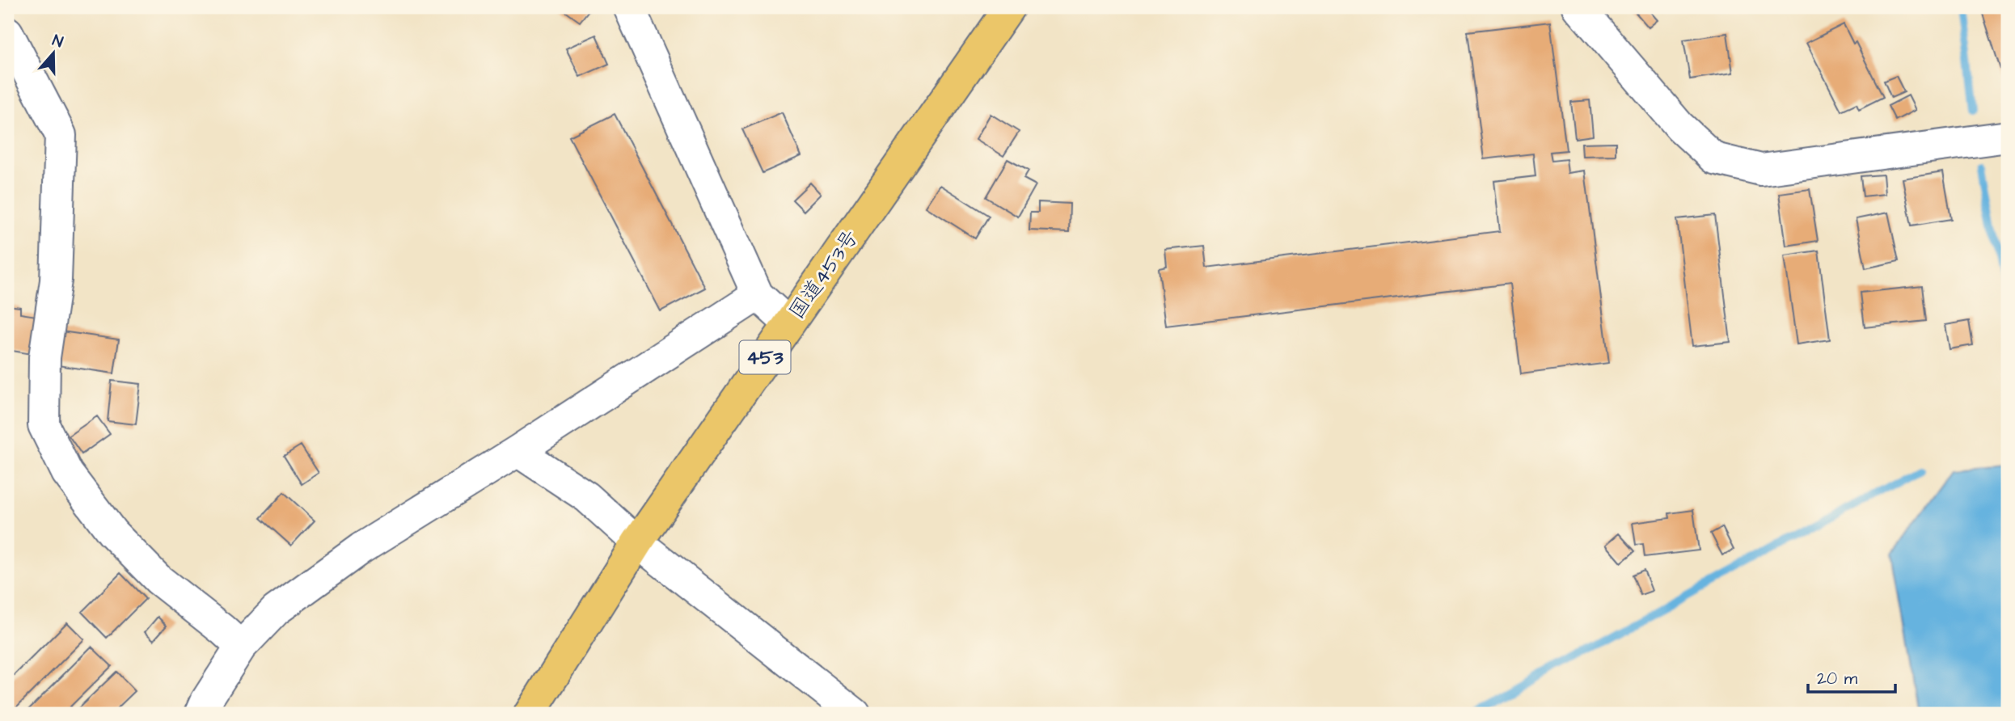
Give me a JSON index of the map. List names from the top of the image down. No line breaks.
{"streets":{"highway":["国道453号","453"]},"scale_bar":"20 m","north":"top"}
